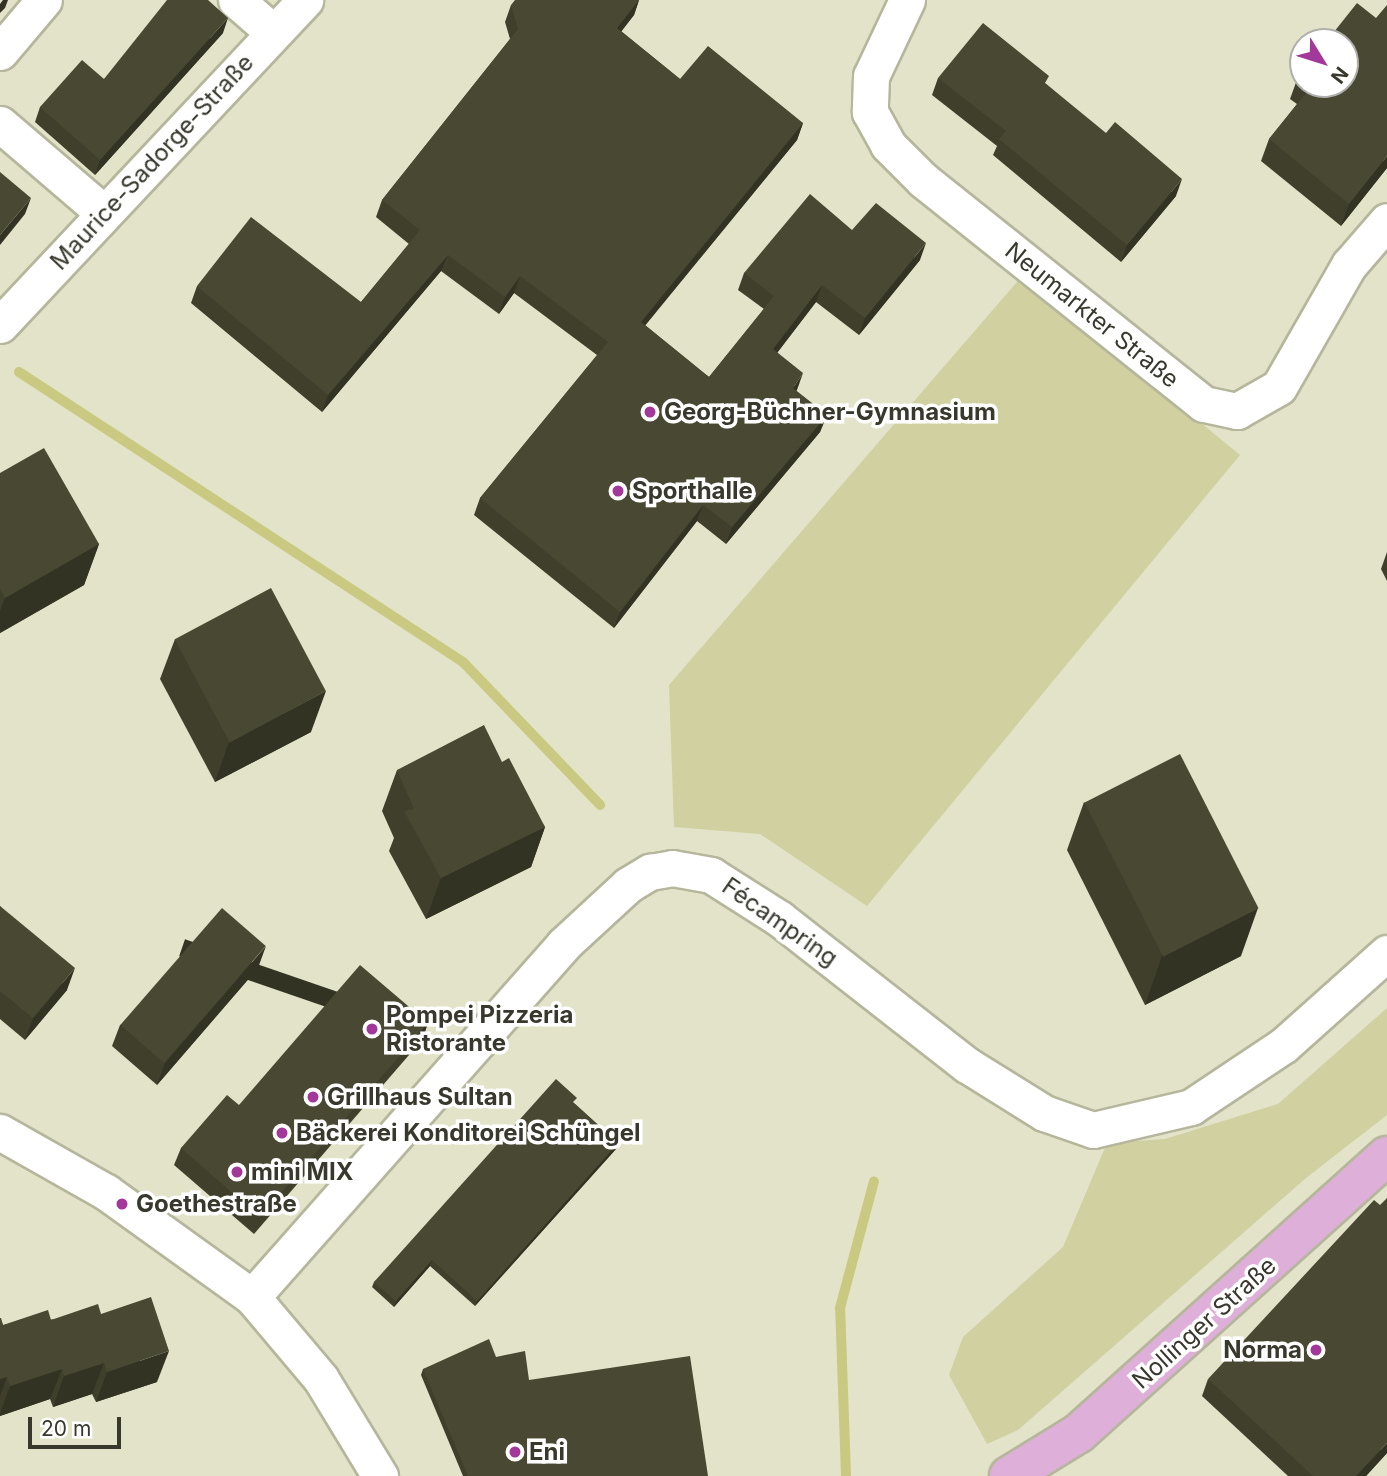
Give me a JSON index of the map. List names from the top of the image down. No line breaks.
{"streets":{"main road":["Nollinger Straße"],"street":["Maurice-Sadorge-Straße","Neumarkter Straße","Fécampring"]},"places":["Georg-Büchner-Gymnasium","Sporthalle","Pompei Pizzeria Ristorante","Grillhaus Sultan","Bäckerei Konditorei Schüngel","mini MIX","Goethestraße","Norma","Eni"],"scale_bar":"20 m","north":"bottom right"}
